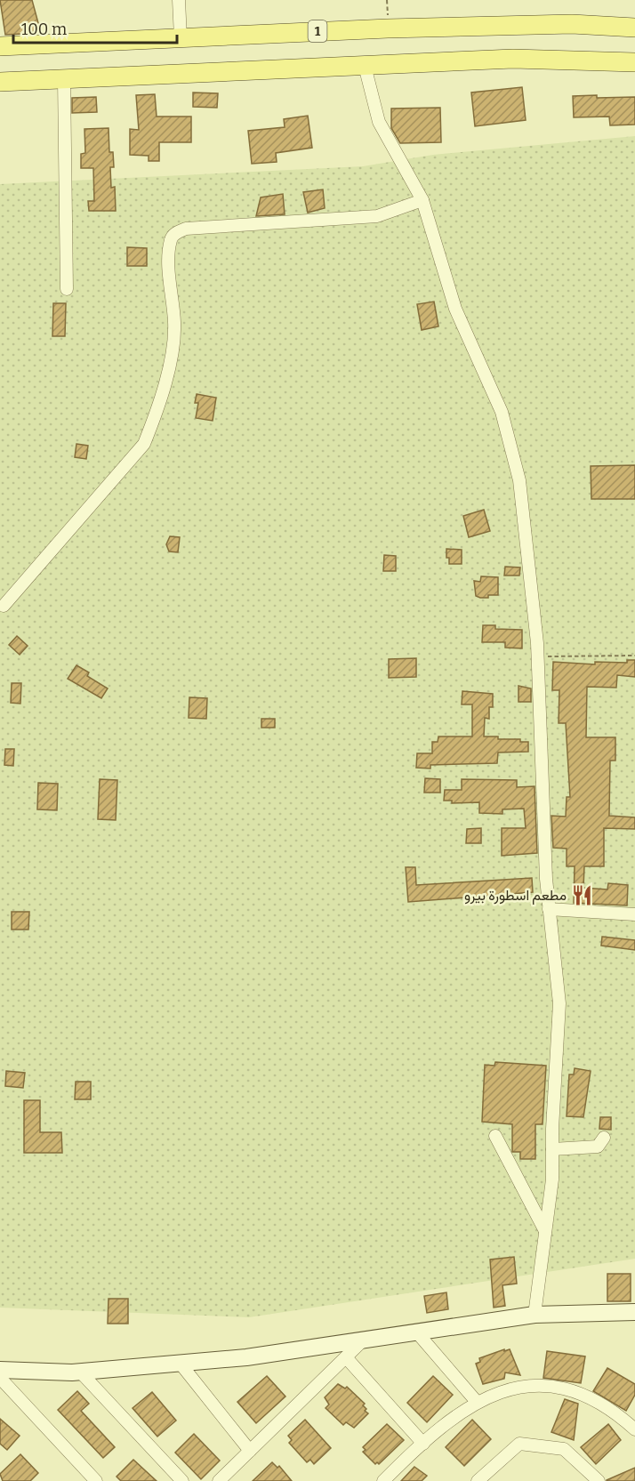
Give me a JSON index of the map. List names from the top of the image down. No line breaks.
{"streets":{"main road":["1"]},"places":{"restaurant":["مطعم اسطورة بيرو"]},"scale_bar":"100 m"}
